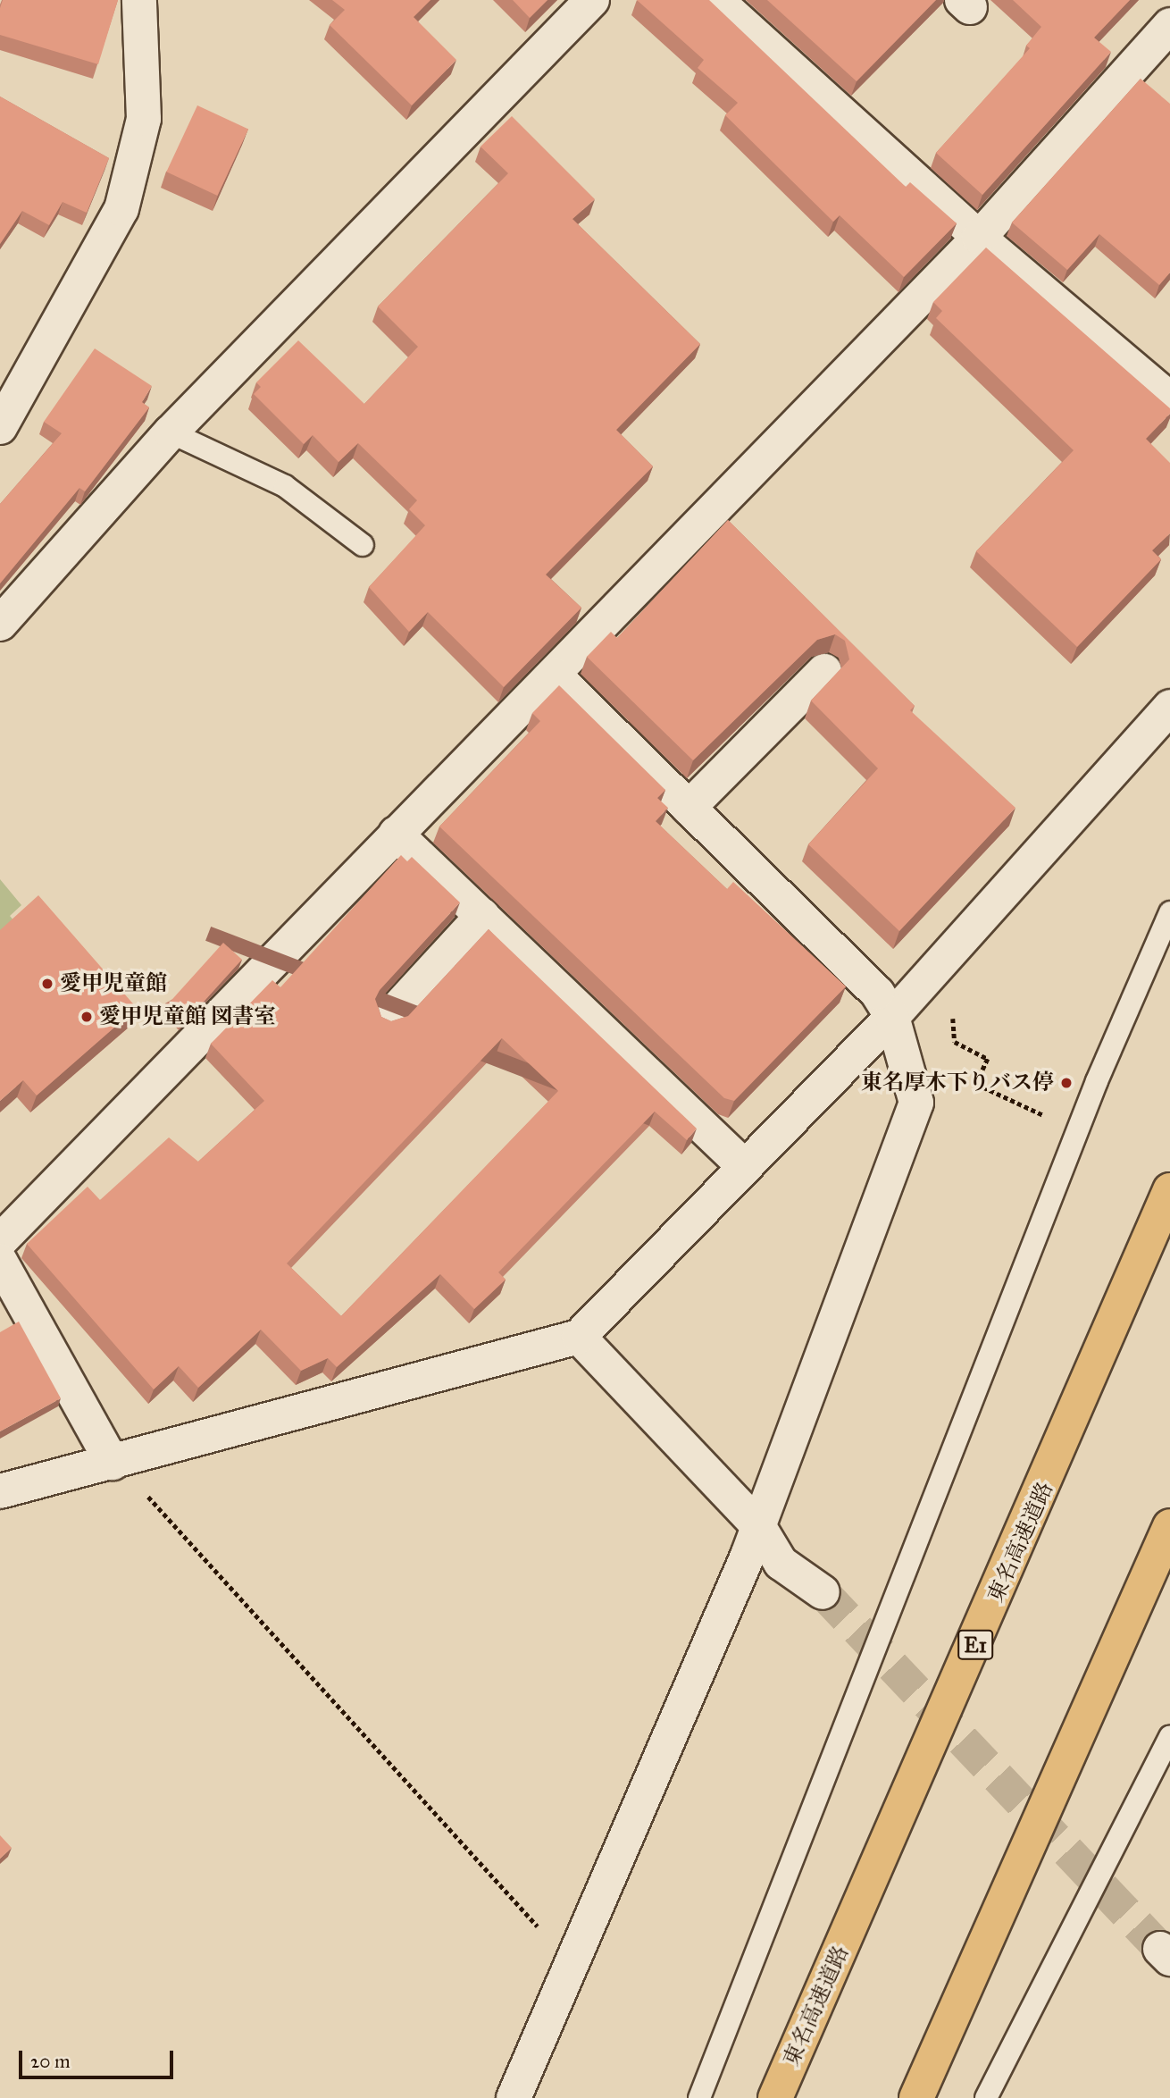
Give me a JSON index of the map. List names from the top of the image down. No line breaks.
{"streets":{"highway":["東名高速道路","E1"]},"places":["愛甲児童館","愛甲児童館 図書室","東名厚木下りバス停"],"scale_bar":"20 m"}
